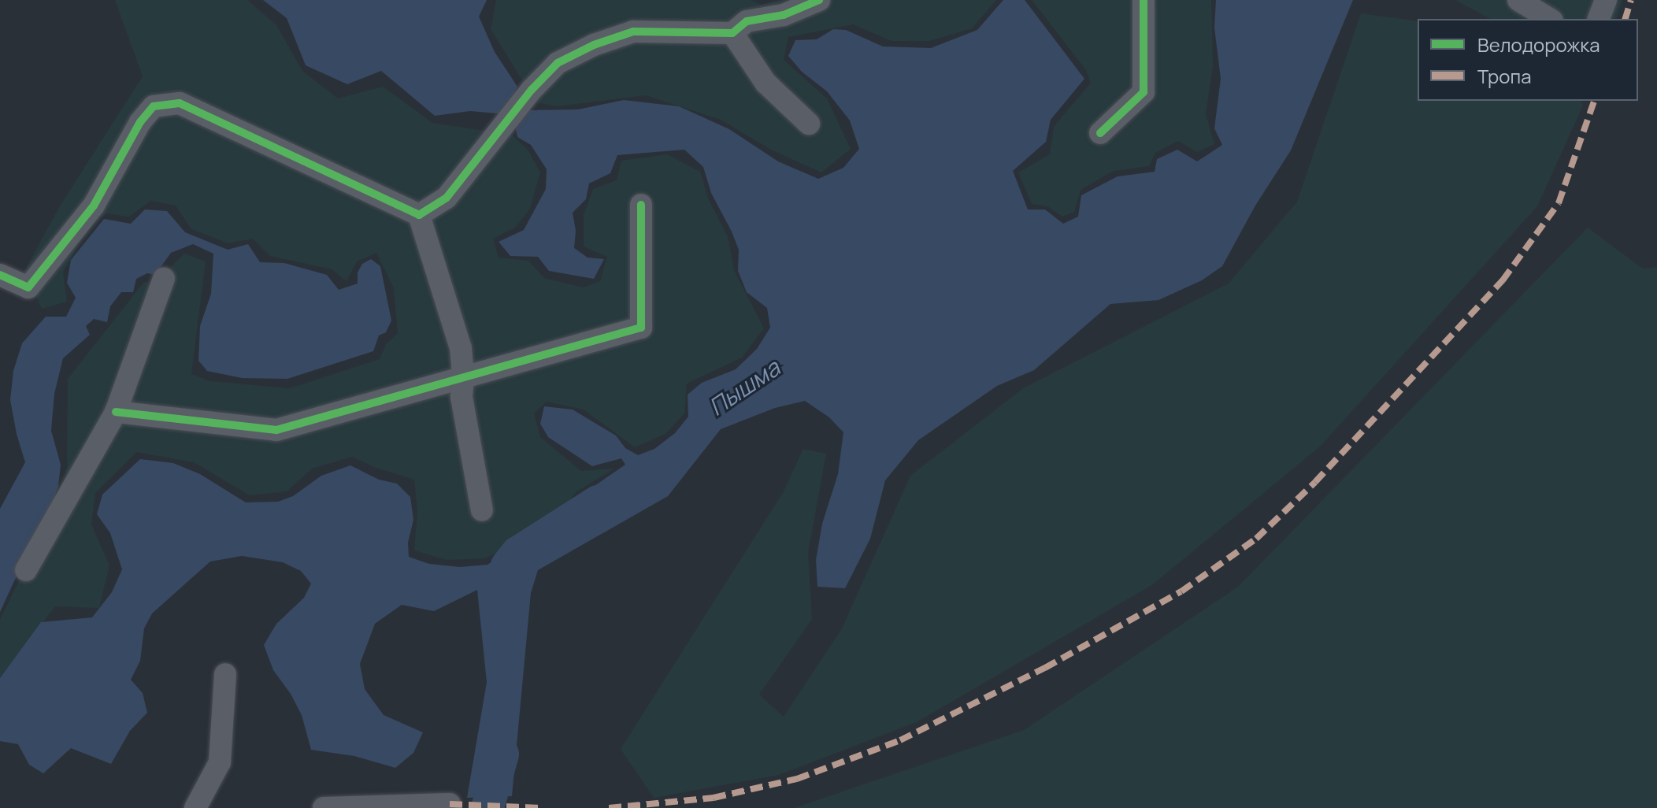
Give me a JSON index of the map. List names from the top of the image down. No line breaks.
{"water":["Пышма"],"legend":["Велодорожка","Тропа"]}
